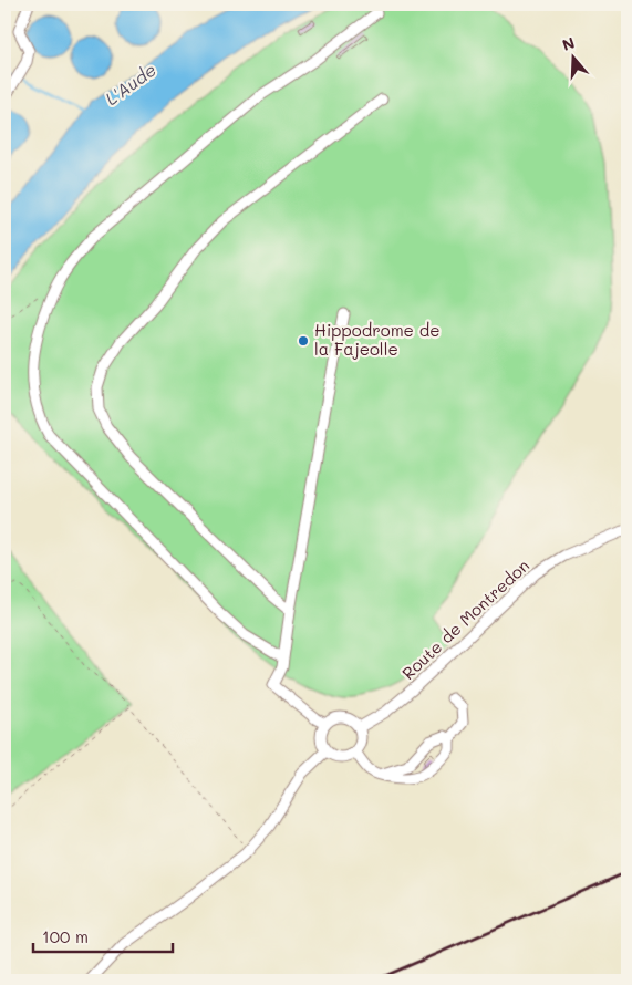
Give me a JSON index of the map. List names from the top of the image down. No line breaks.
{"streets":{"street":["Route de Montredon"]},"water":["L'Aude"],"places":["Hippodrome de la Fajeolle"],"scale_bar":"100 m","north":"top"}
